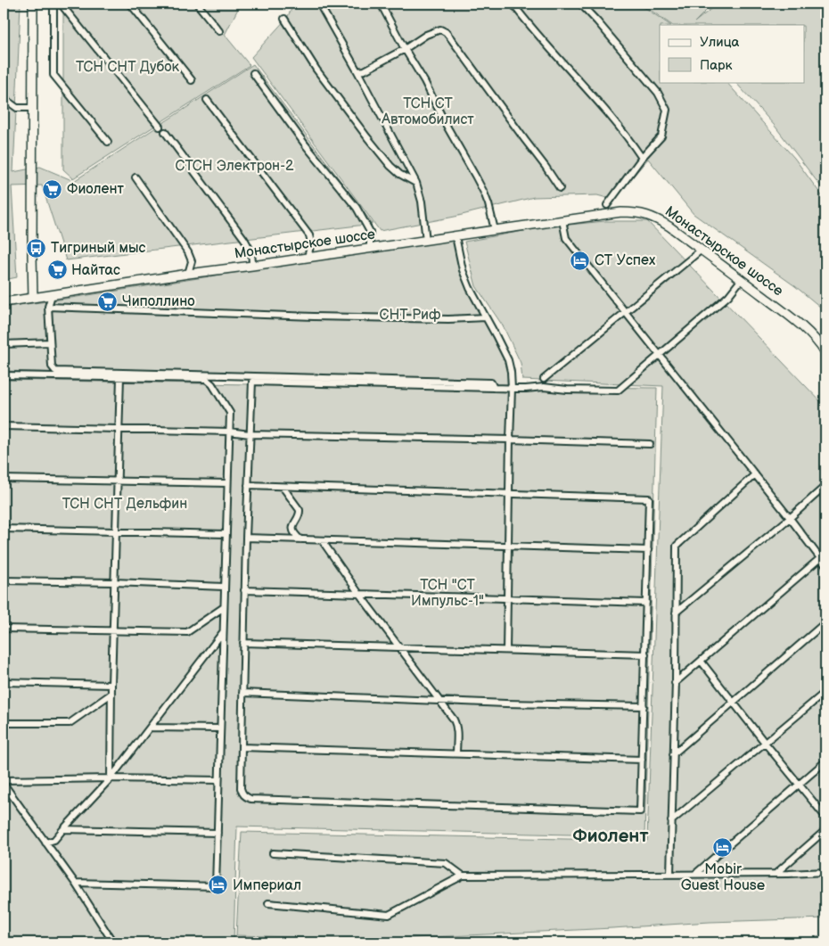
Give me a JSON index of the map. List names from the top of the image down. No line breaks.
{"streets":{"main road":["Монастырское шоссе"]},"districts":["Фиолент"],"parks":["ТСН СНТ Дубок","ТСН СТ Автомобилист","СТСН Электрон-2","СНТ Риф","ТСН СНТ Дельфин","ТСН \"СТ Импульс-1\""],"places":{"supermarket":["Фиолент","Найтас","Чиполлино"],"bus stop":["Тигриный мыс"],"hotel":["СТ Успех","Mobir Guest House","Империал"]},"legend":["Улица","Парк"]}
